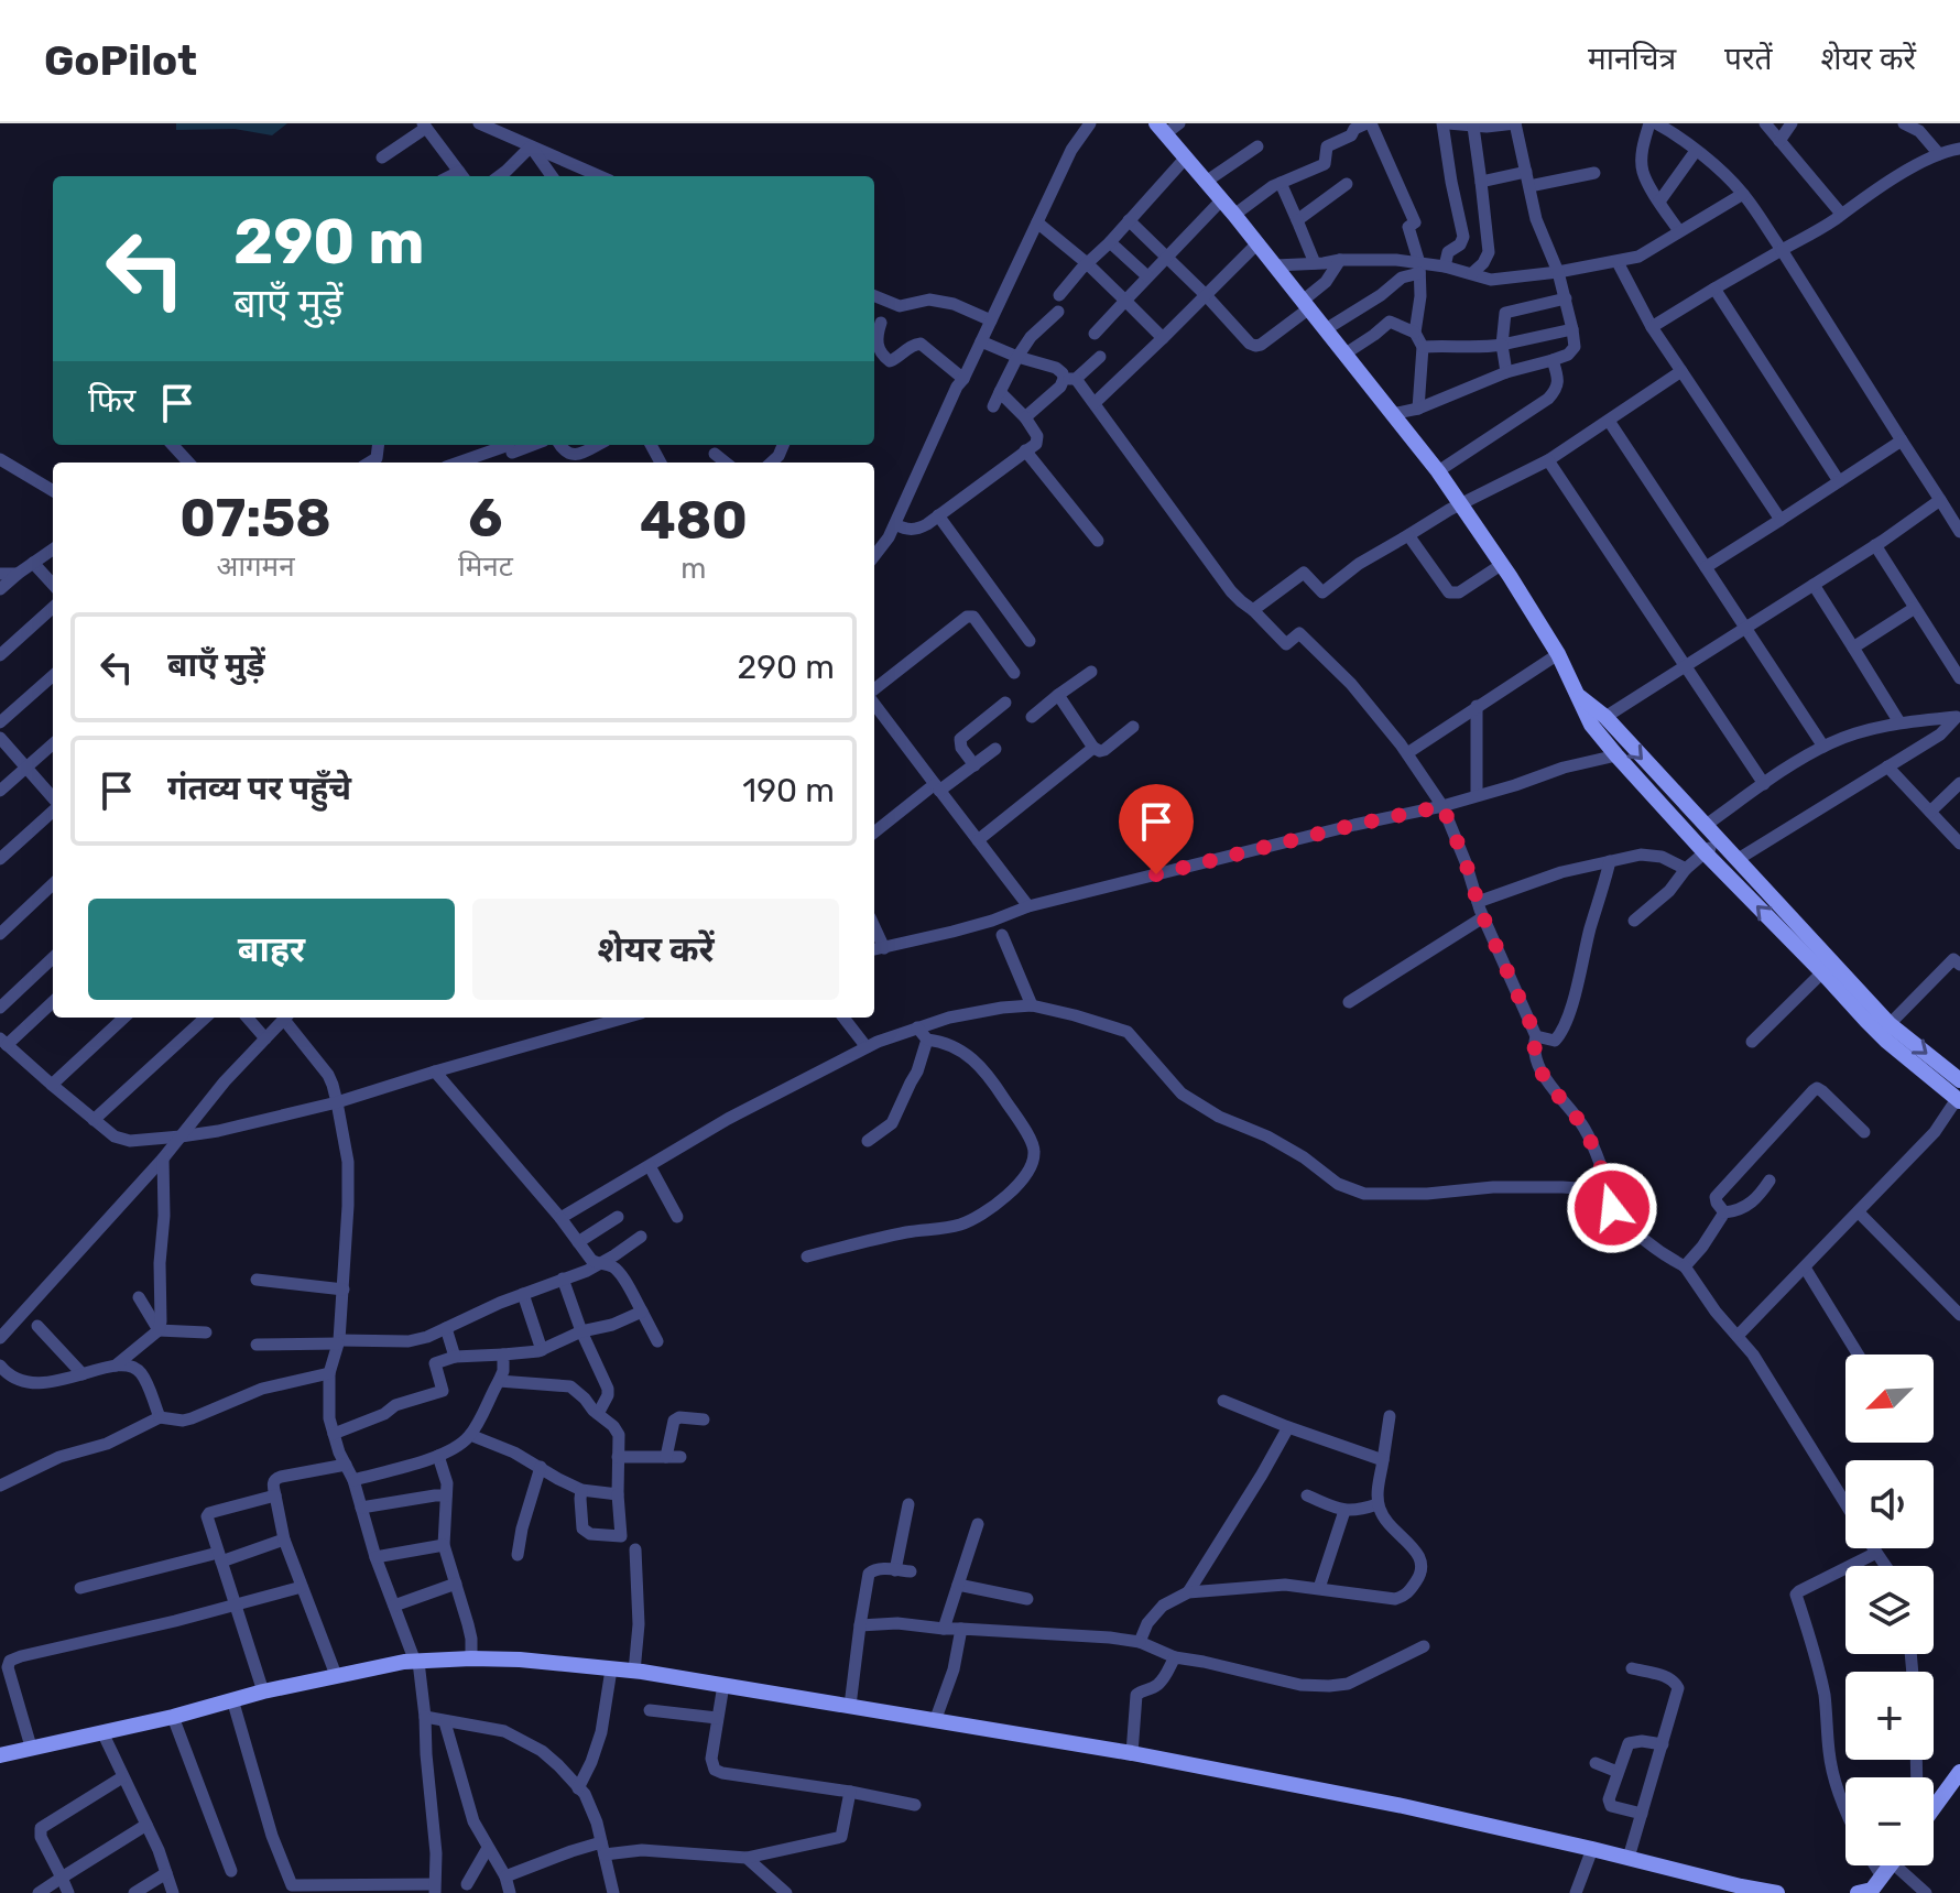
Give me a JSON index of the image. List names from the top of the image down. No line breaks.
{"north":"bottom left","page":{"header":"GoPilot","nav":["मानचित्र","परतें","शेयर करें"],"turn":["290 m","बाएँ मुड़ें"],"then":"फिर","eta":["07:58","आगमन","6","मिनट","480","m"],"list":[{"name":"बाएँ मुड़ें","value":"290 m"},{"name":"गंतव्य पर पहुँचे","value":"190 m"}],"buttons":["बाहर","शेयर करें"],"map_buttons":["+","−"]}}
